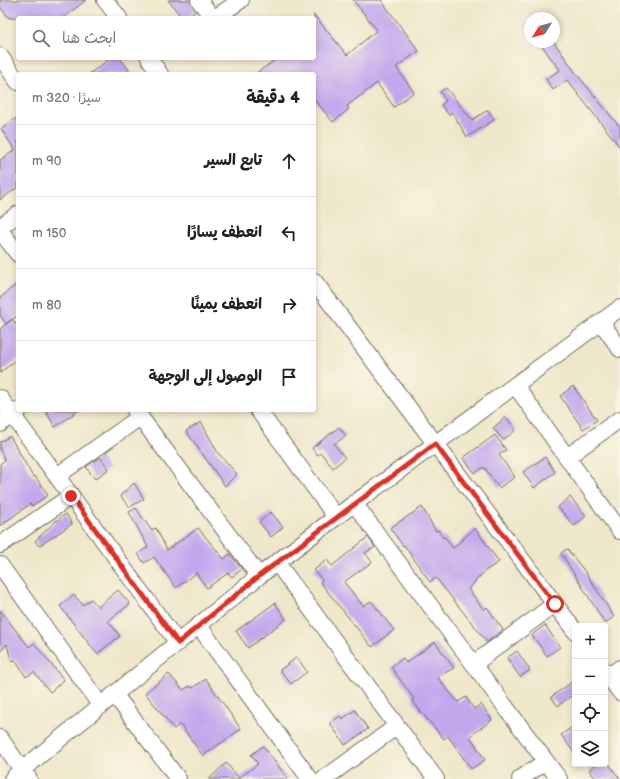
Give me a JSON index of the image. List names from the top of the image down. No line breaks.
{"north":"bottom left","page":{"search":"ابحث هنا","heading":["4 دقيقة","سيرًا · 320 m"],"list":[["تابع السير","90 m"],["انعطف يسارًا","150 m"],["انعطف يمينًا","80 m"],"الوصول إلى الوجهة"],"map_buttons":["+","−"]}}
